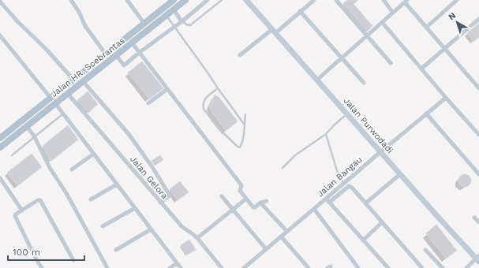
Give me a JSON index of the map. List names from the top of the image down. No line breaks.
{"streets":{"main road":["Jalan HR. Soebrantas"],"street":["Jalan Purwodadi","Jalan Bangau","Jalan Gelora"]},"crossings":[["Jalan HR. Soebrantas","Jalan Gelora"],["Jalan Purwodadi","Jalan Bangau"]],"scale_bar":"100 m","north":"top left"}
